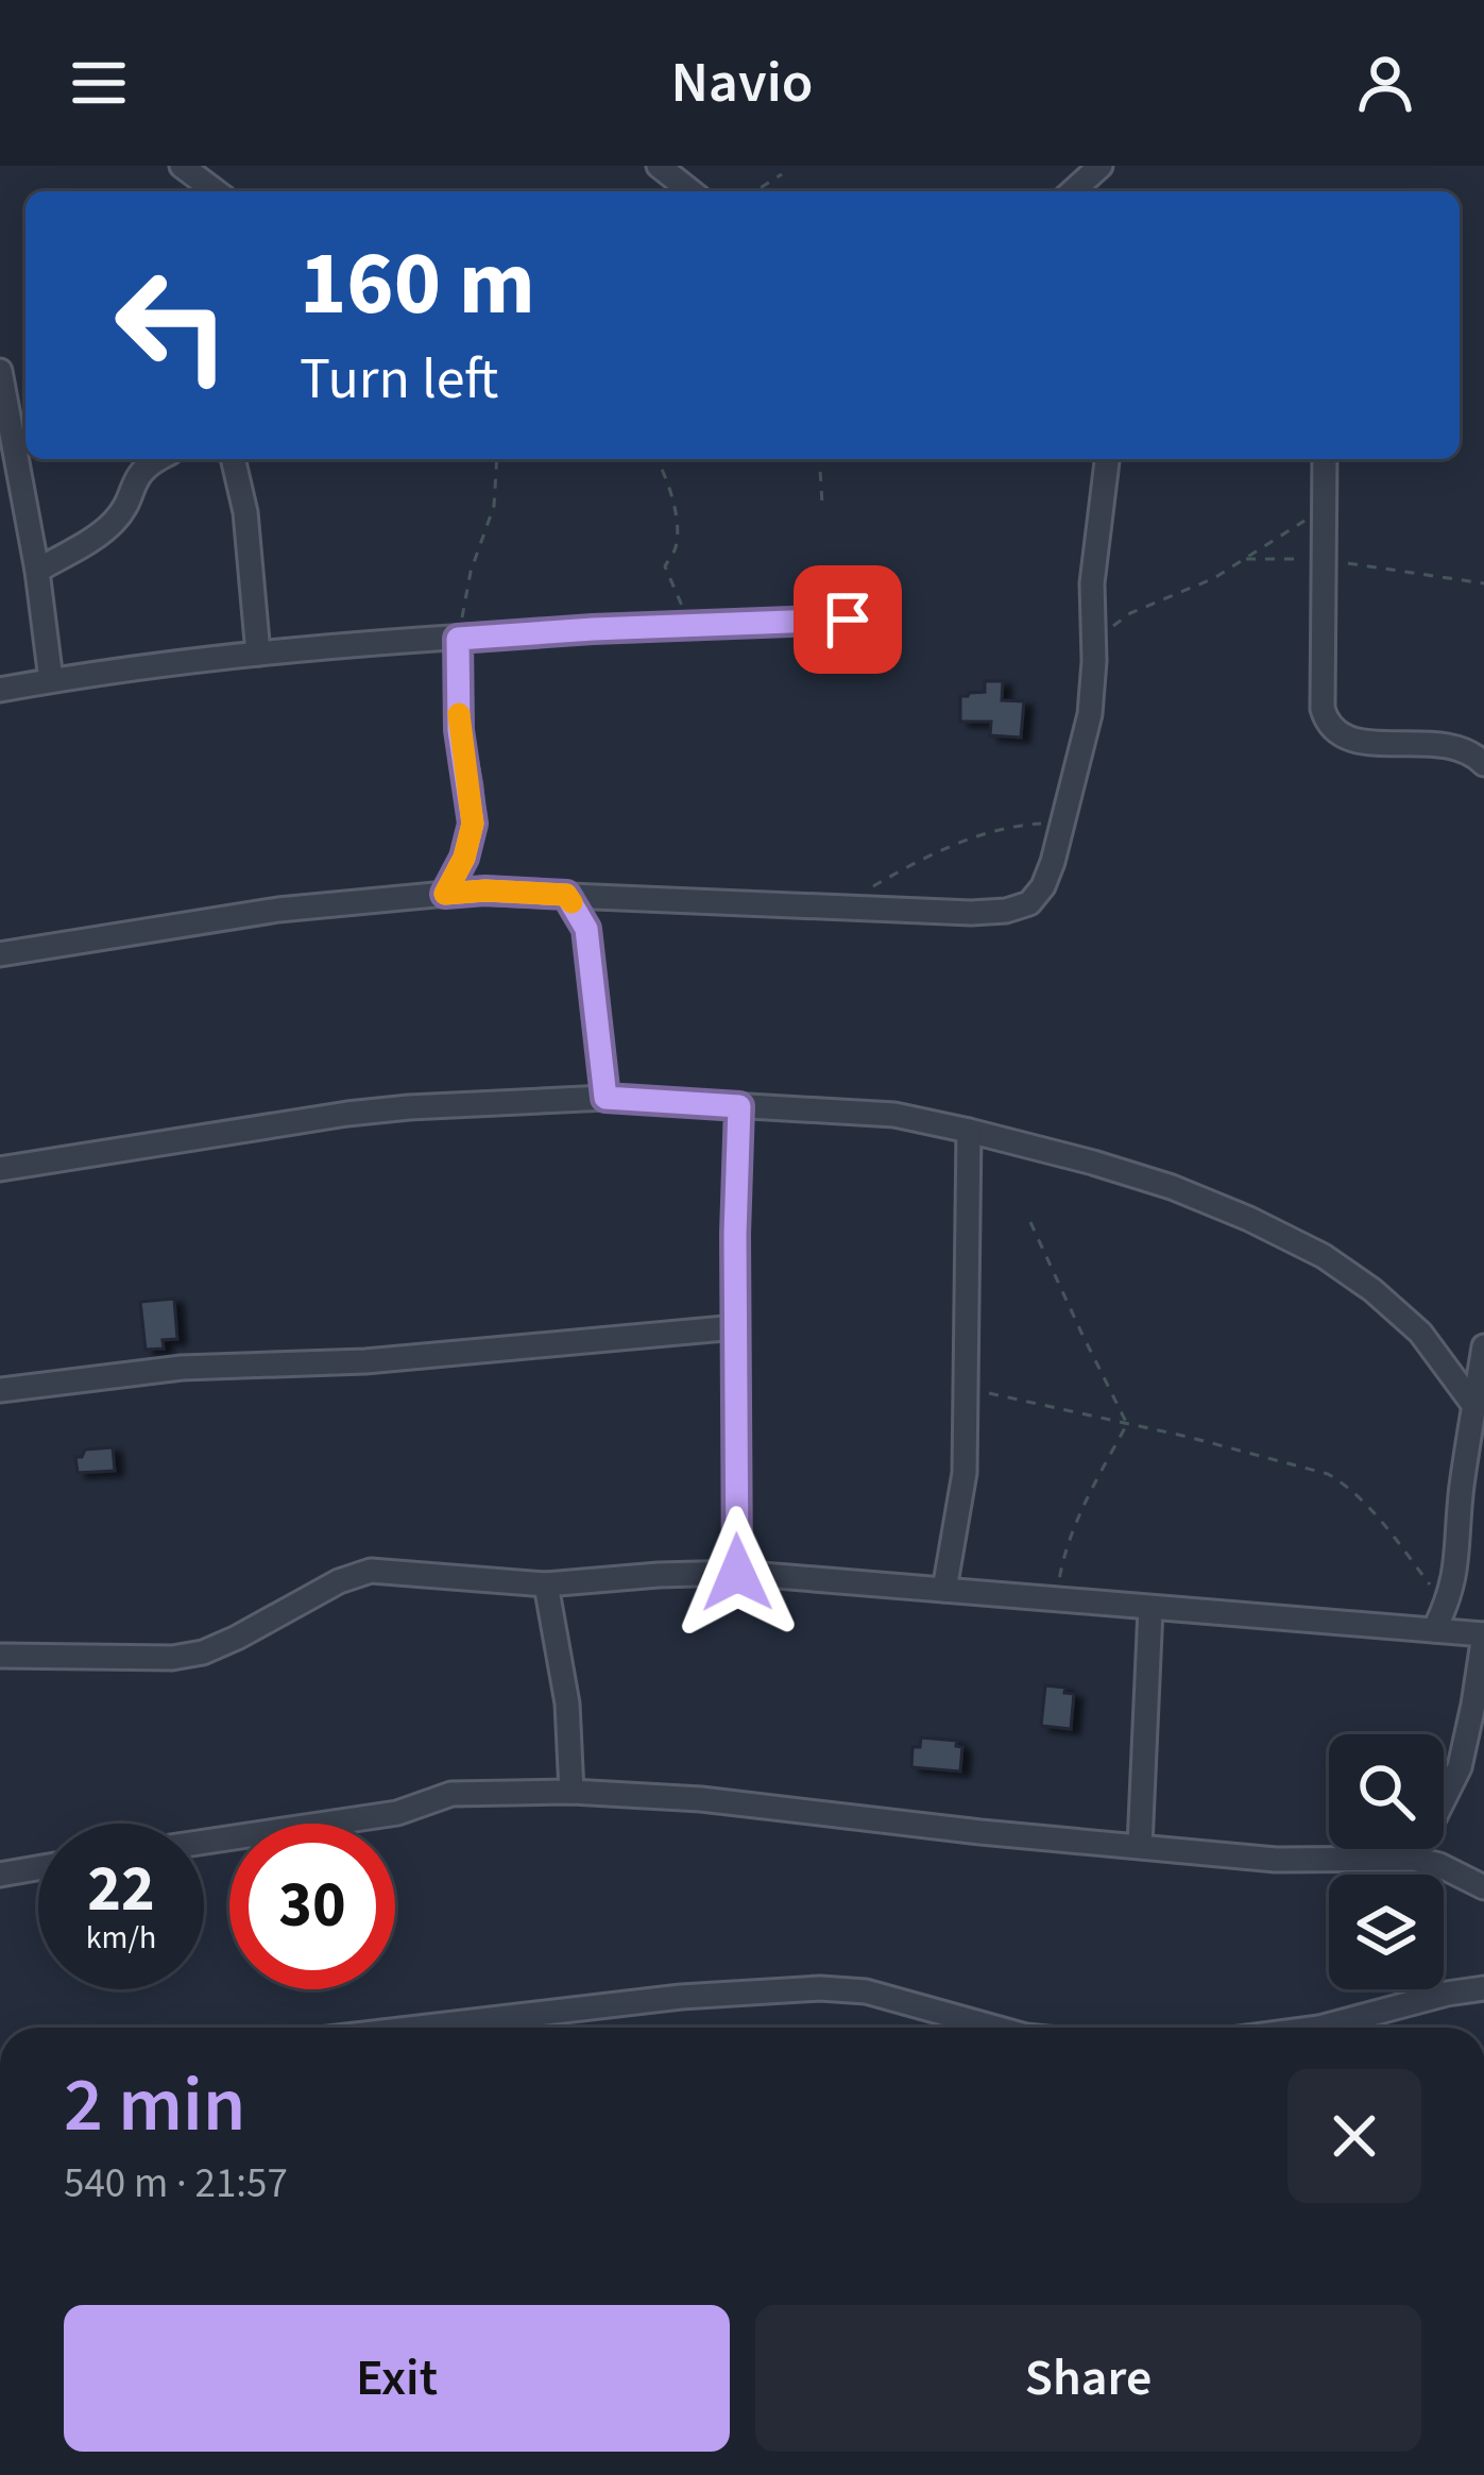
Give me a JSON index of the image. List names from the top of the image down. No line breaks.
{"page":{"header":"Navio","turn":["160 m","Turn left"],"speed":"22 km/h","limit":"30","heading":["2 min","540 m · 21:57"],"buttons":["Exit","Share"]}}
